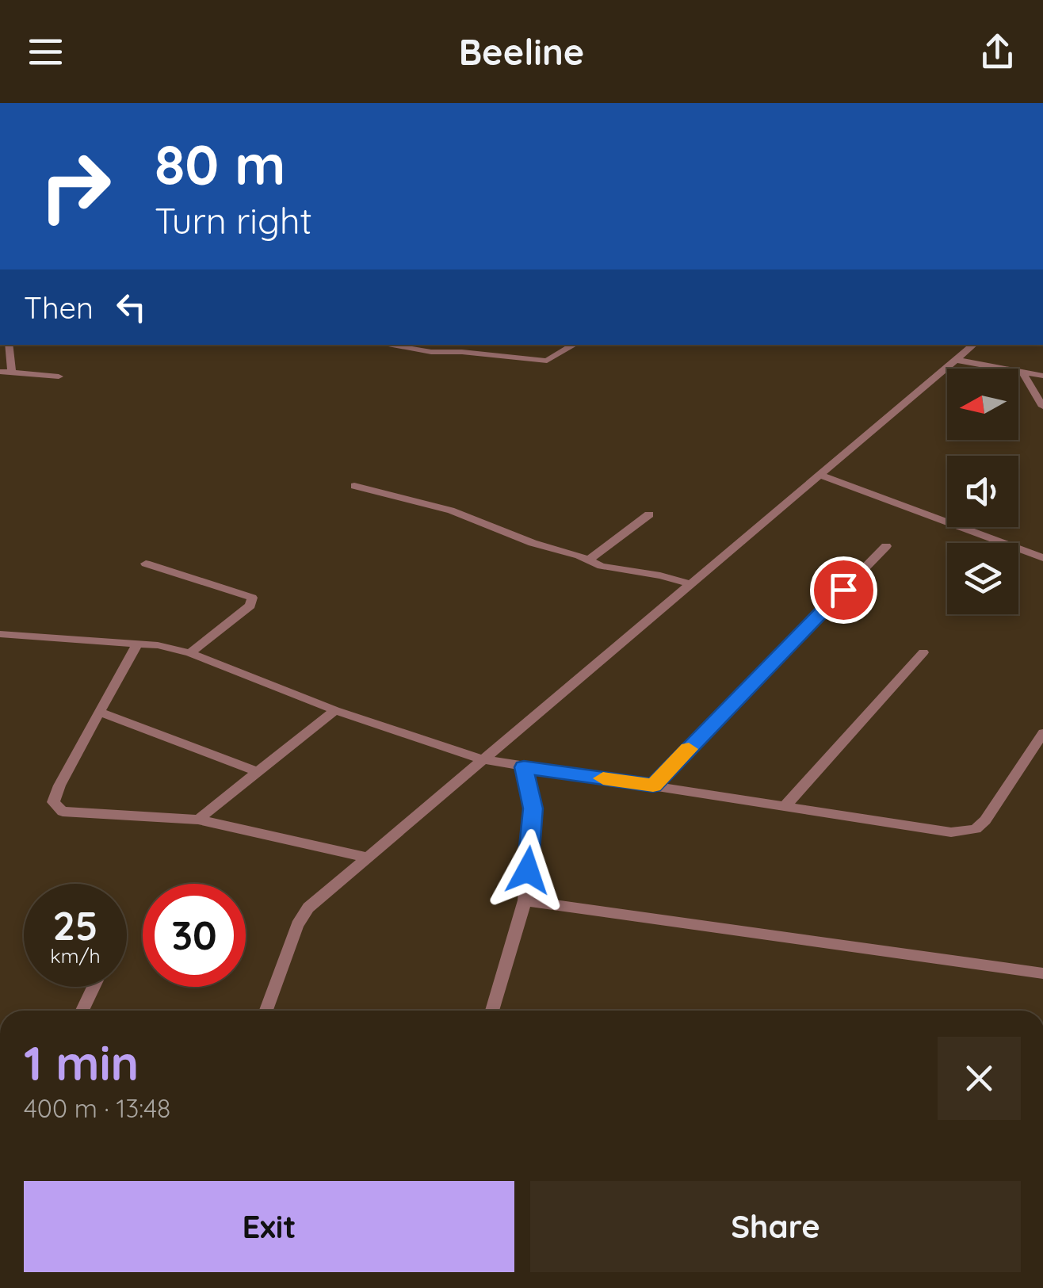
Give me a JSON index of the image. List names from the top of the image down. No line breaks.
{"north":"left","page":{"header":"Beeline","turn":["80 m","Turn right"],"then":"Then","speed":"25 km/h","limit":"30","heading":["1 min","400 m · 13:48"],"buttons":["Exit","Share"]}}
